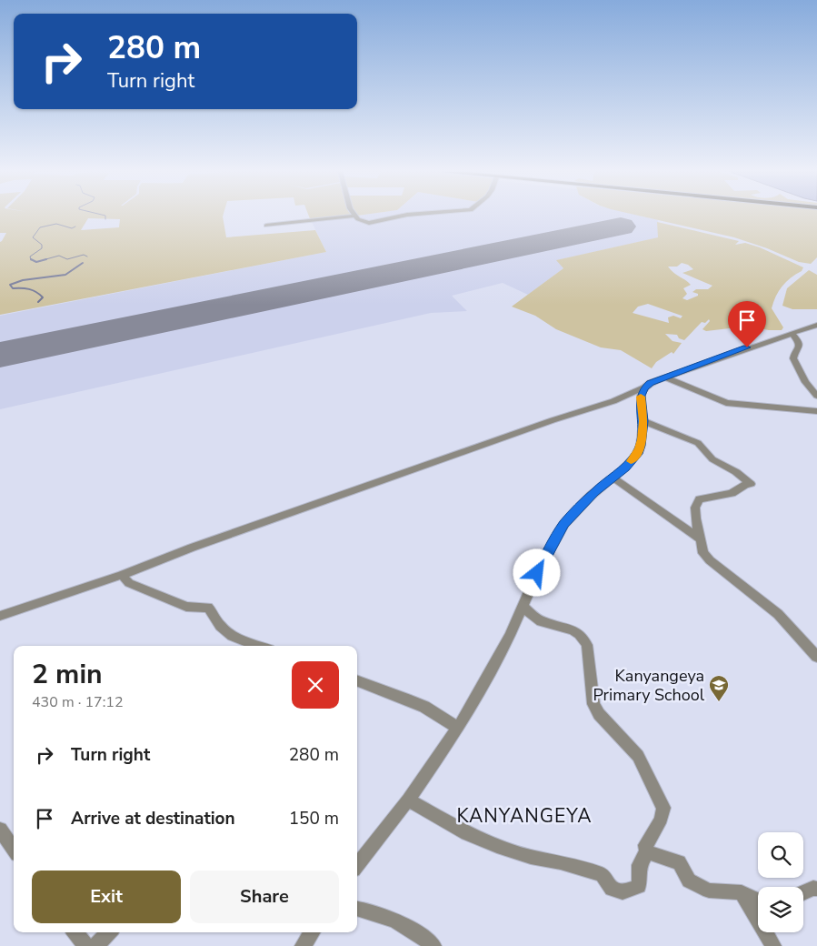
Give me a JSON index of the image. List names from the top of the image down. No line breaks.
{"districts":["KANYANGEYA"],"places":{"school or university":["Kanyangeya Primary School"]},"page":{"turn":["280 m","Turn right"],"heading":["2 min","430 m · 17:12"],"list":[{"name":"Turn right","value":"280 m"},{"name":"Arrive at destination","value":"150 m"}],"buttons":["Exit","Share"]}}
